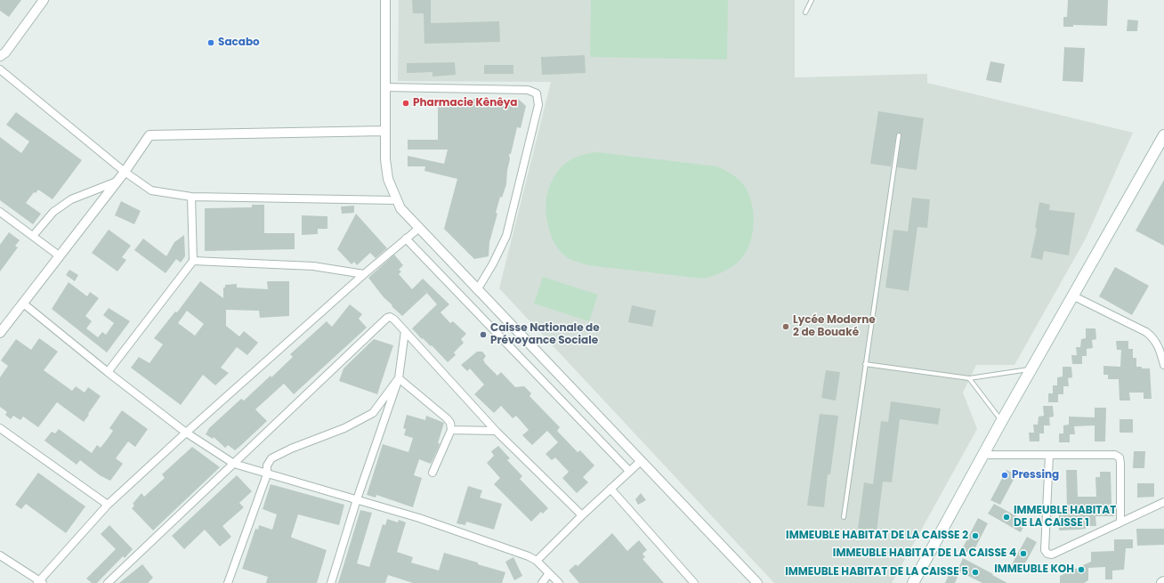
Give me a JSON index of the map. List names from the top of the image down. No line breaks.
{"places":["Sacabo","Pharmacie Kênêya","Lycée Moderne 2 de Bouaké","Caisse Nationale de Prévoyance Sociale","Pressing","IMMEUBLE HABITAT DE LA CAISSE 1","IMMEUBLE HABITAT DE LA CAISSE 2","IMMEUBLE HABITAT DE LA CAISSE 4","IMMEUBLE KOH","IMMEUBLE HABITAT DE LA CAISSE 5"]}
